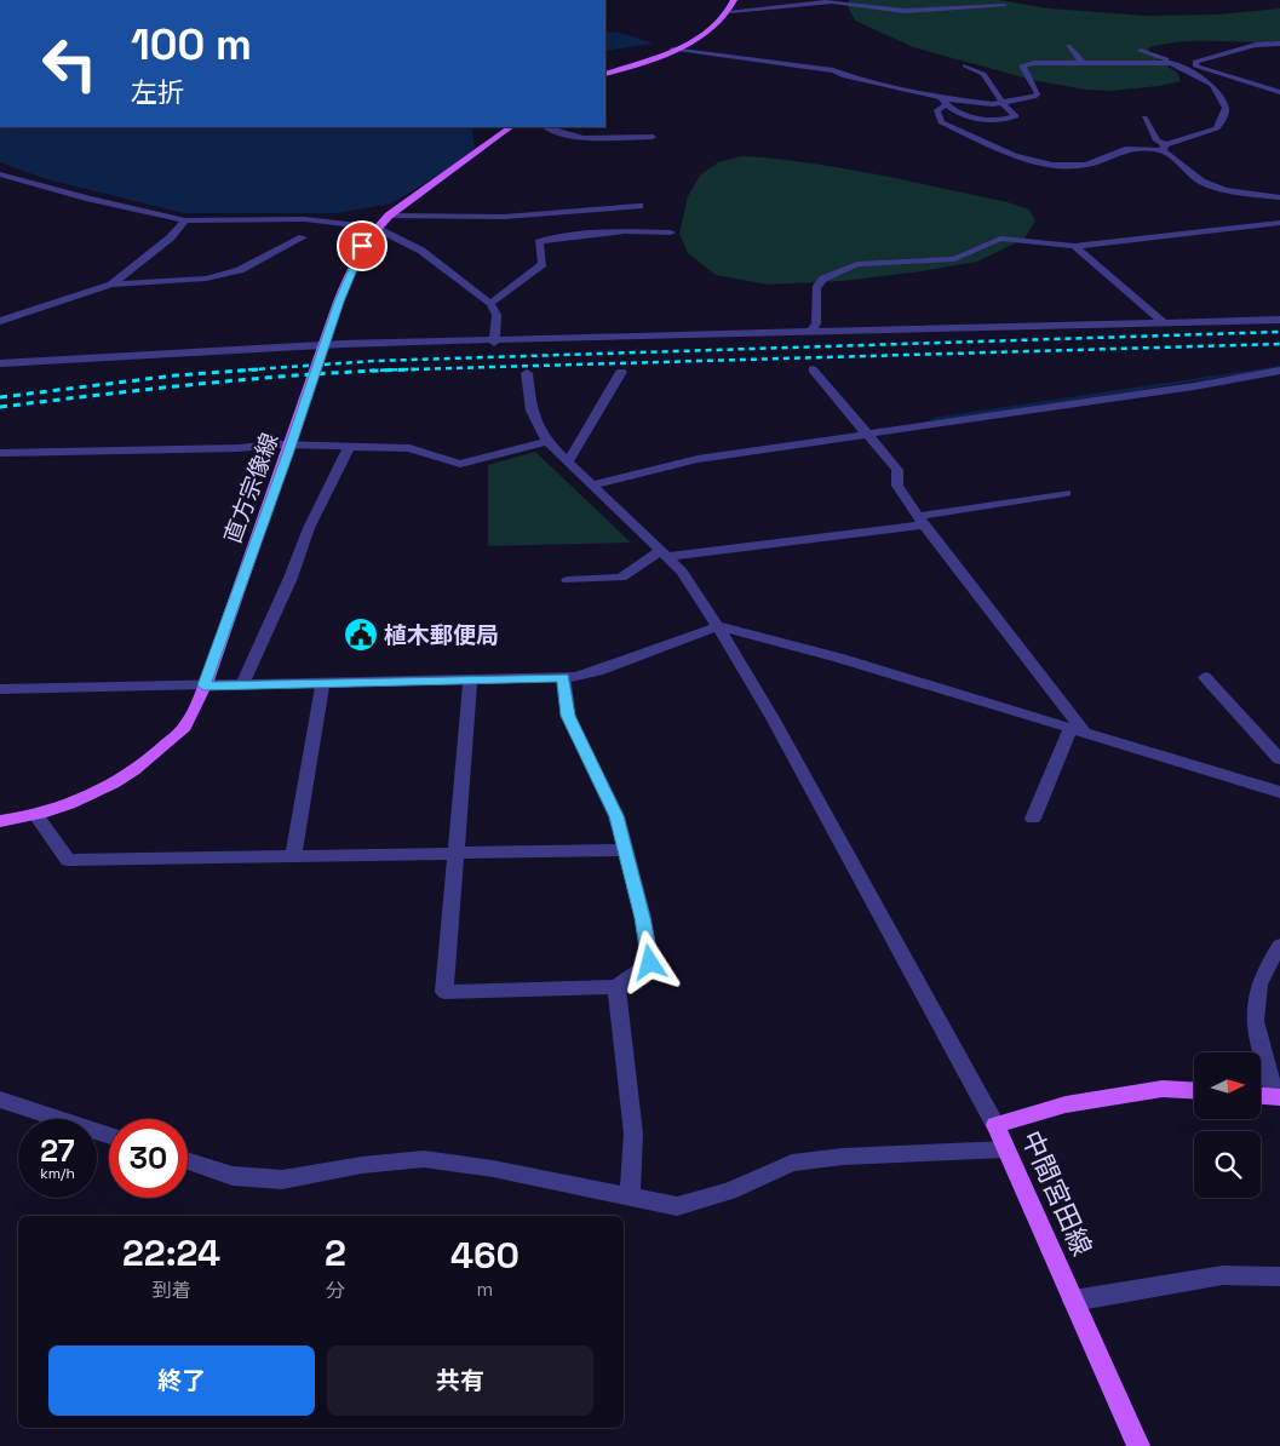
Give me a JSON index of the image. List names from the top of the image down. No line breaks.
{"streets":{"main road":["直方宗像線","中間宮田線"]},"places":{"public building":["植木郵便局"]},"north":"right","page":{"turn":["100 m","左折"],"speed":"27 km/h","limit":"30","eta":["22:24","到着","2","分","460","m"],"buttons":["終了","共有"]}}
